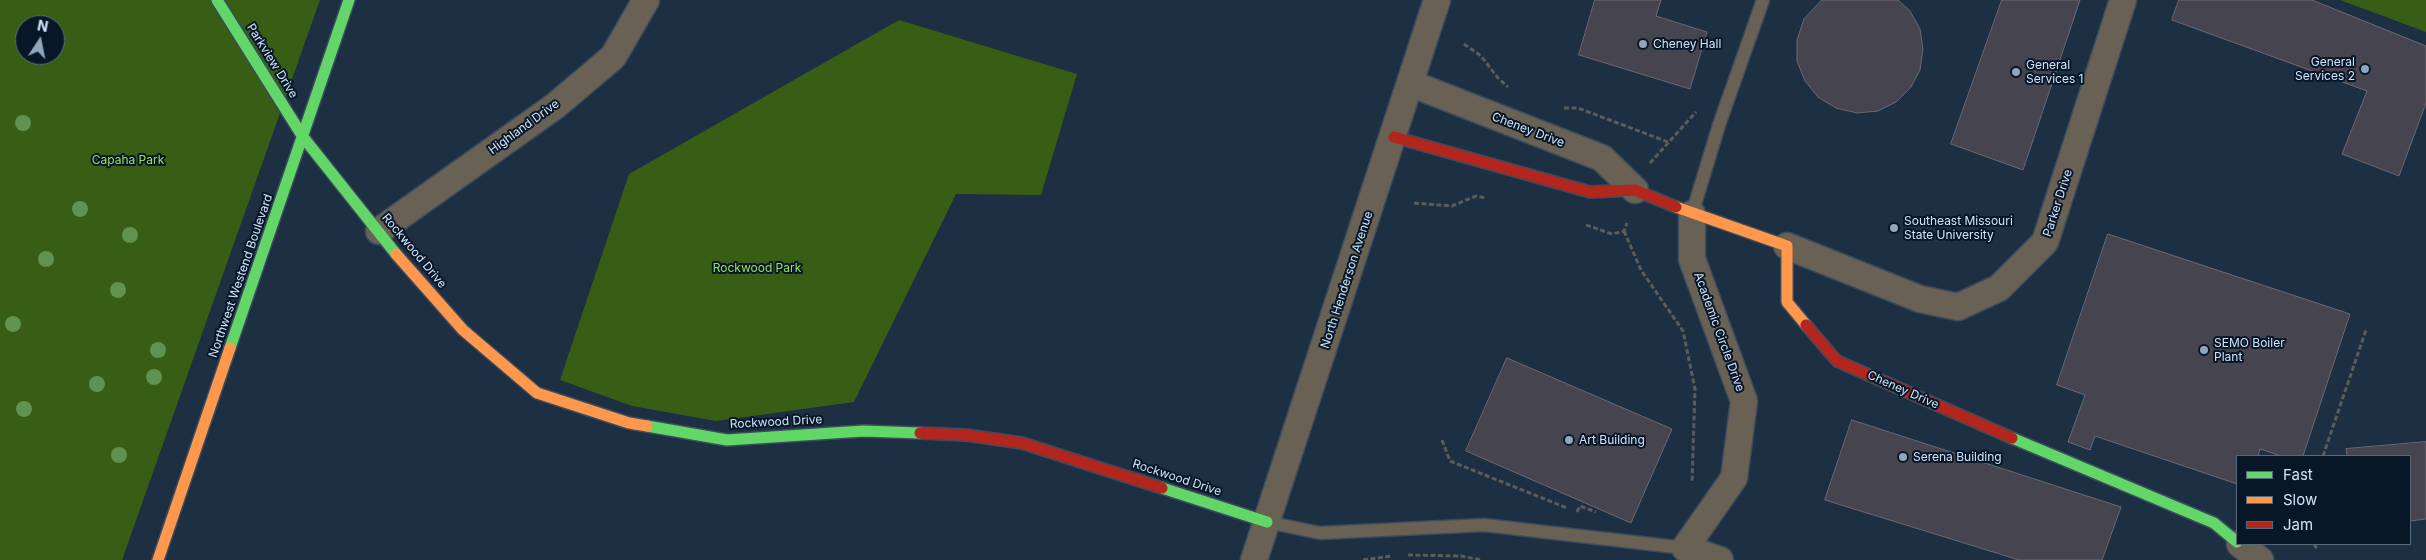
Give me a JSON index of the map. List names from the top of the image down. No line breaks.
{"streets":{"street":["Parkview Drive","Highland Drive","Cheney Drive","Parker Drive","Rockwood Drive","Northwest Westend Boulevard","North Henderson Avenue","Academic Circle Drive"]},"crossings":[["Parkview Drive","Rockwood Drive"],["Parkview Drive","Northwest Westend Boulevard"],["Highland Drive","Rockwood Drive"],["Cheney Drive","Parker Drive"],["Cheney Drive","North Henderson Avenue"],["Cheney Drive","Academic Circle Drive"],["Rockwood Drive","Northwest Westend Boulevard"],["Rockwood Drive","North Henderson Avenue"]],"parks":["Capaha Park","Rockwood Park"],"places":["Cheney Hall","General Services 2","General Services 1","Southeast Missouri State University","SEMO Boiler Plant","Art Building","Serena Building"],"legend":["Fast","Slow","Jam"],"north":"top"}
